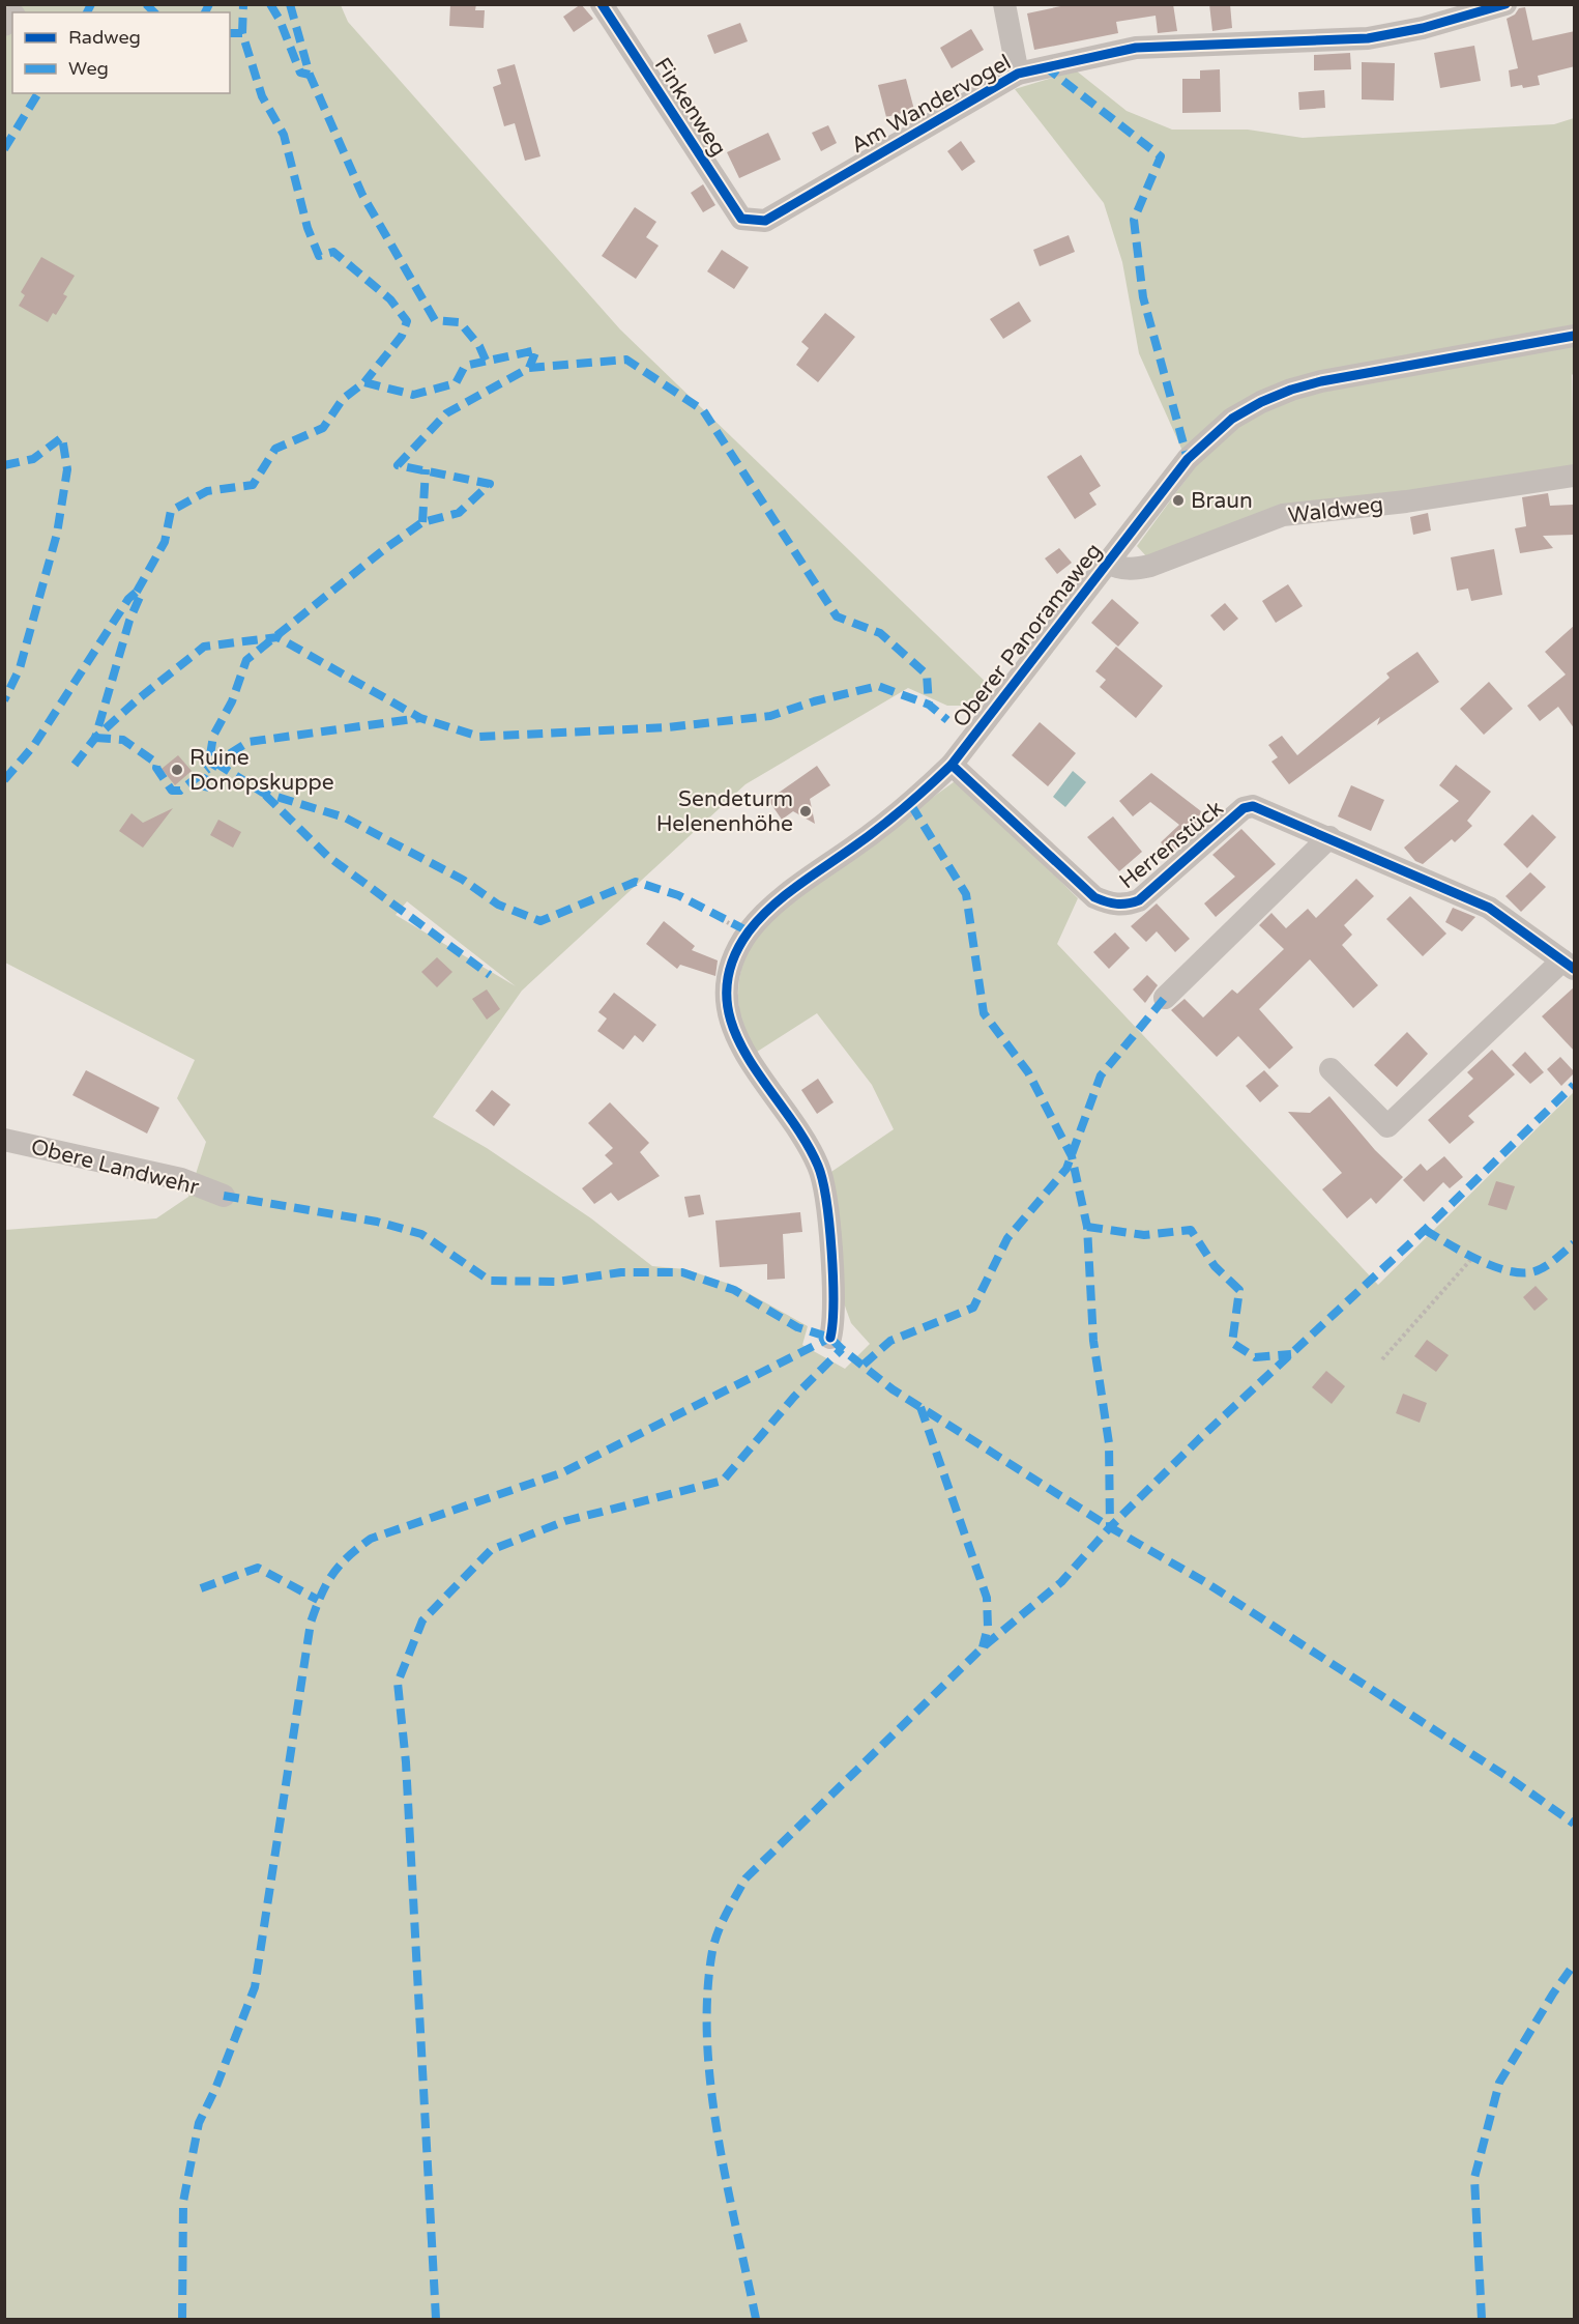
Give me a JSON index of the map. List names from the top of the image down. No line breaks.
{"streets":{"street":["Am Wandervogel","Finkenweg","Waldweg","Oberer Panoramaweg","Herrenstück","Obere Landwehr"]},"crossings":[["Am Wandervogel","Finkenweg"],["Waldweg","Oberer Panoramaweg"],["Oberer Panoramaweg","Herrenstück"]],"places":["Braun","Ruine Donopskuppe","Sendeturm Helenenhöhe"],"legend":["Radweg","Weg"]}
